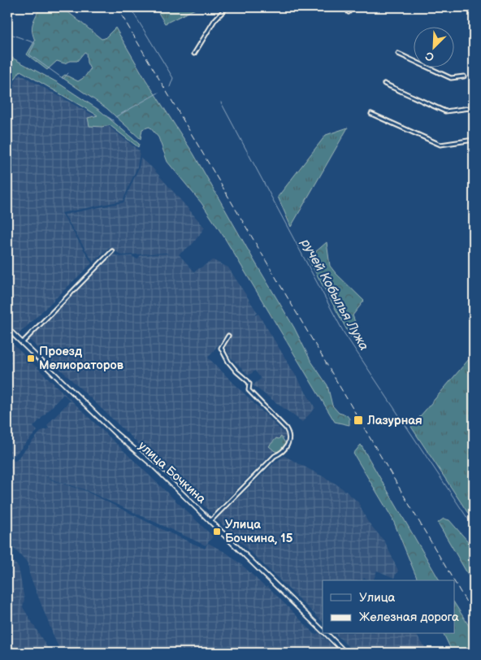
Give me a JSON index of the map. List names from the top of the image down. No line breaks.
{"streets":{"street":["улица Бочкина"]},"water":["ручей Кобылья Лужа"],"places":{"transit":["Проезд Мелиораторов","Лазурная","Улица Бочкина, 15"]},"legend":["Улица","Железная дорога"],"north":"bottom left"}
